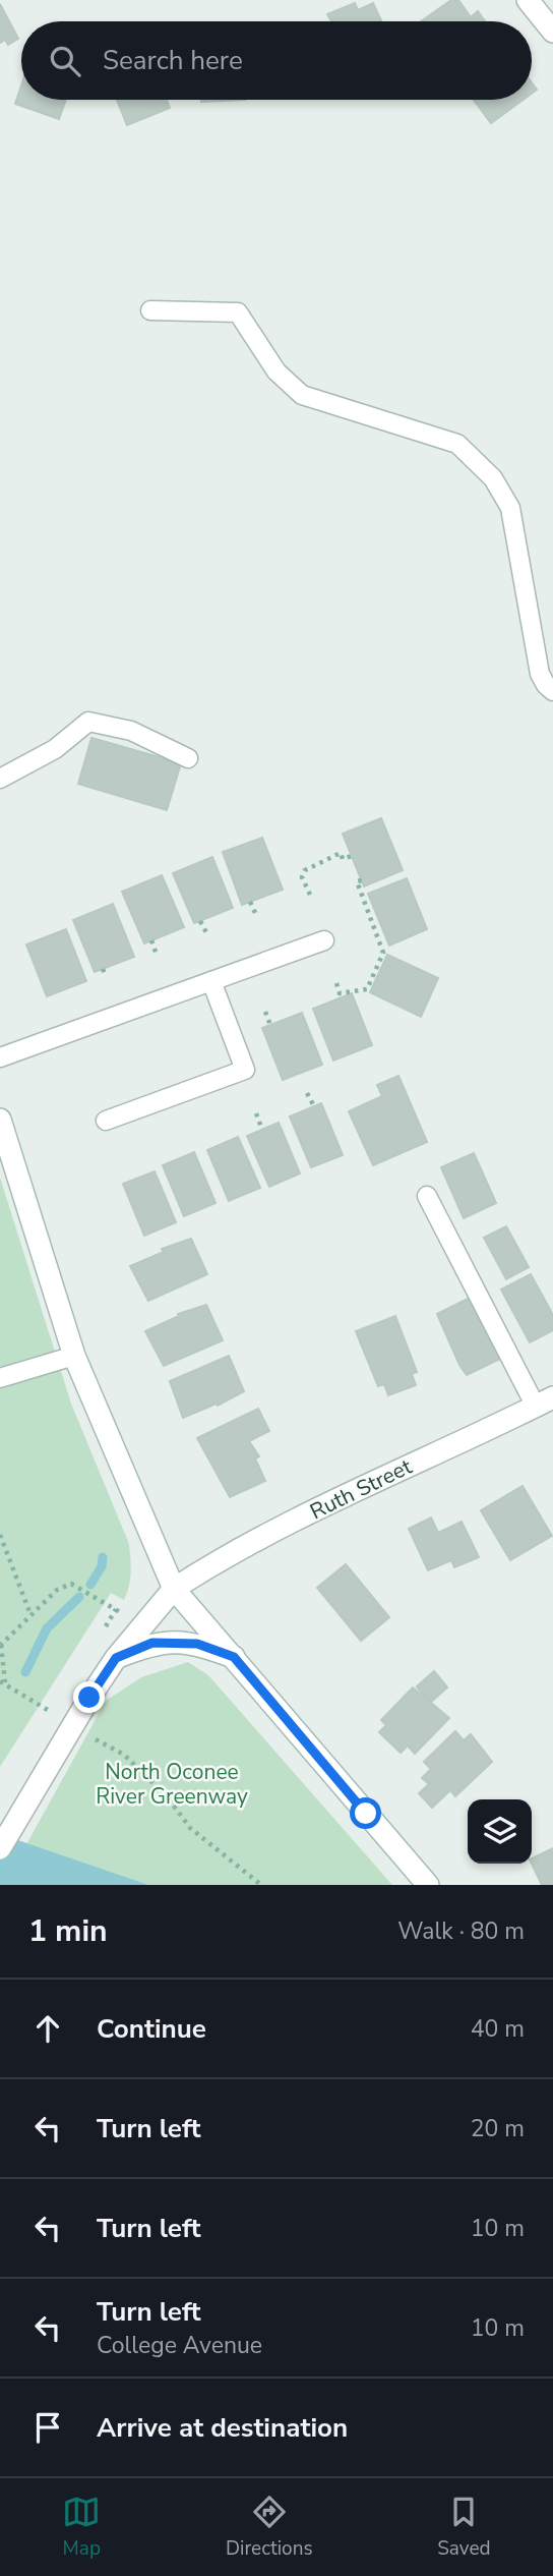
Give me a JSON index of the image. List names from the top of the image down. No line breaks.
{"streets":{"street":["Ruth Street"]},"parks":["North Oconee River Greenway"],"page":{"search":"Search here","heading":["1 min","Walk · 80 m"],"list":[["Continue","40 m"],["Turn left","20 m"],["Turn left","10 m"],["Turn left","College Avenue","10 m"],"Arrive at destination"],"nav":["Map","Directions","Saved"]}}
